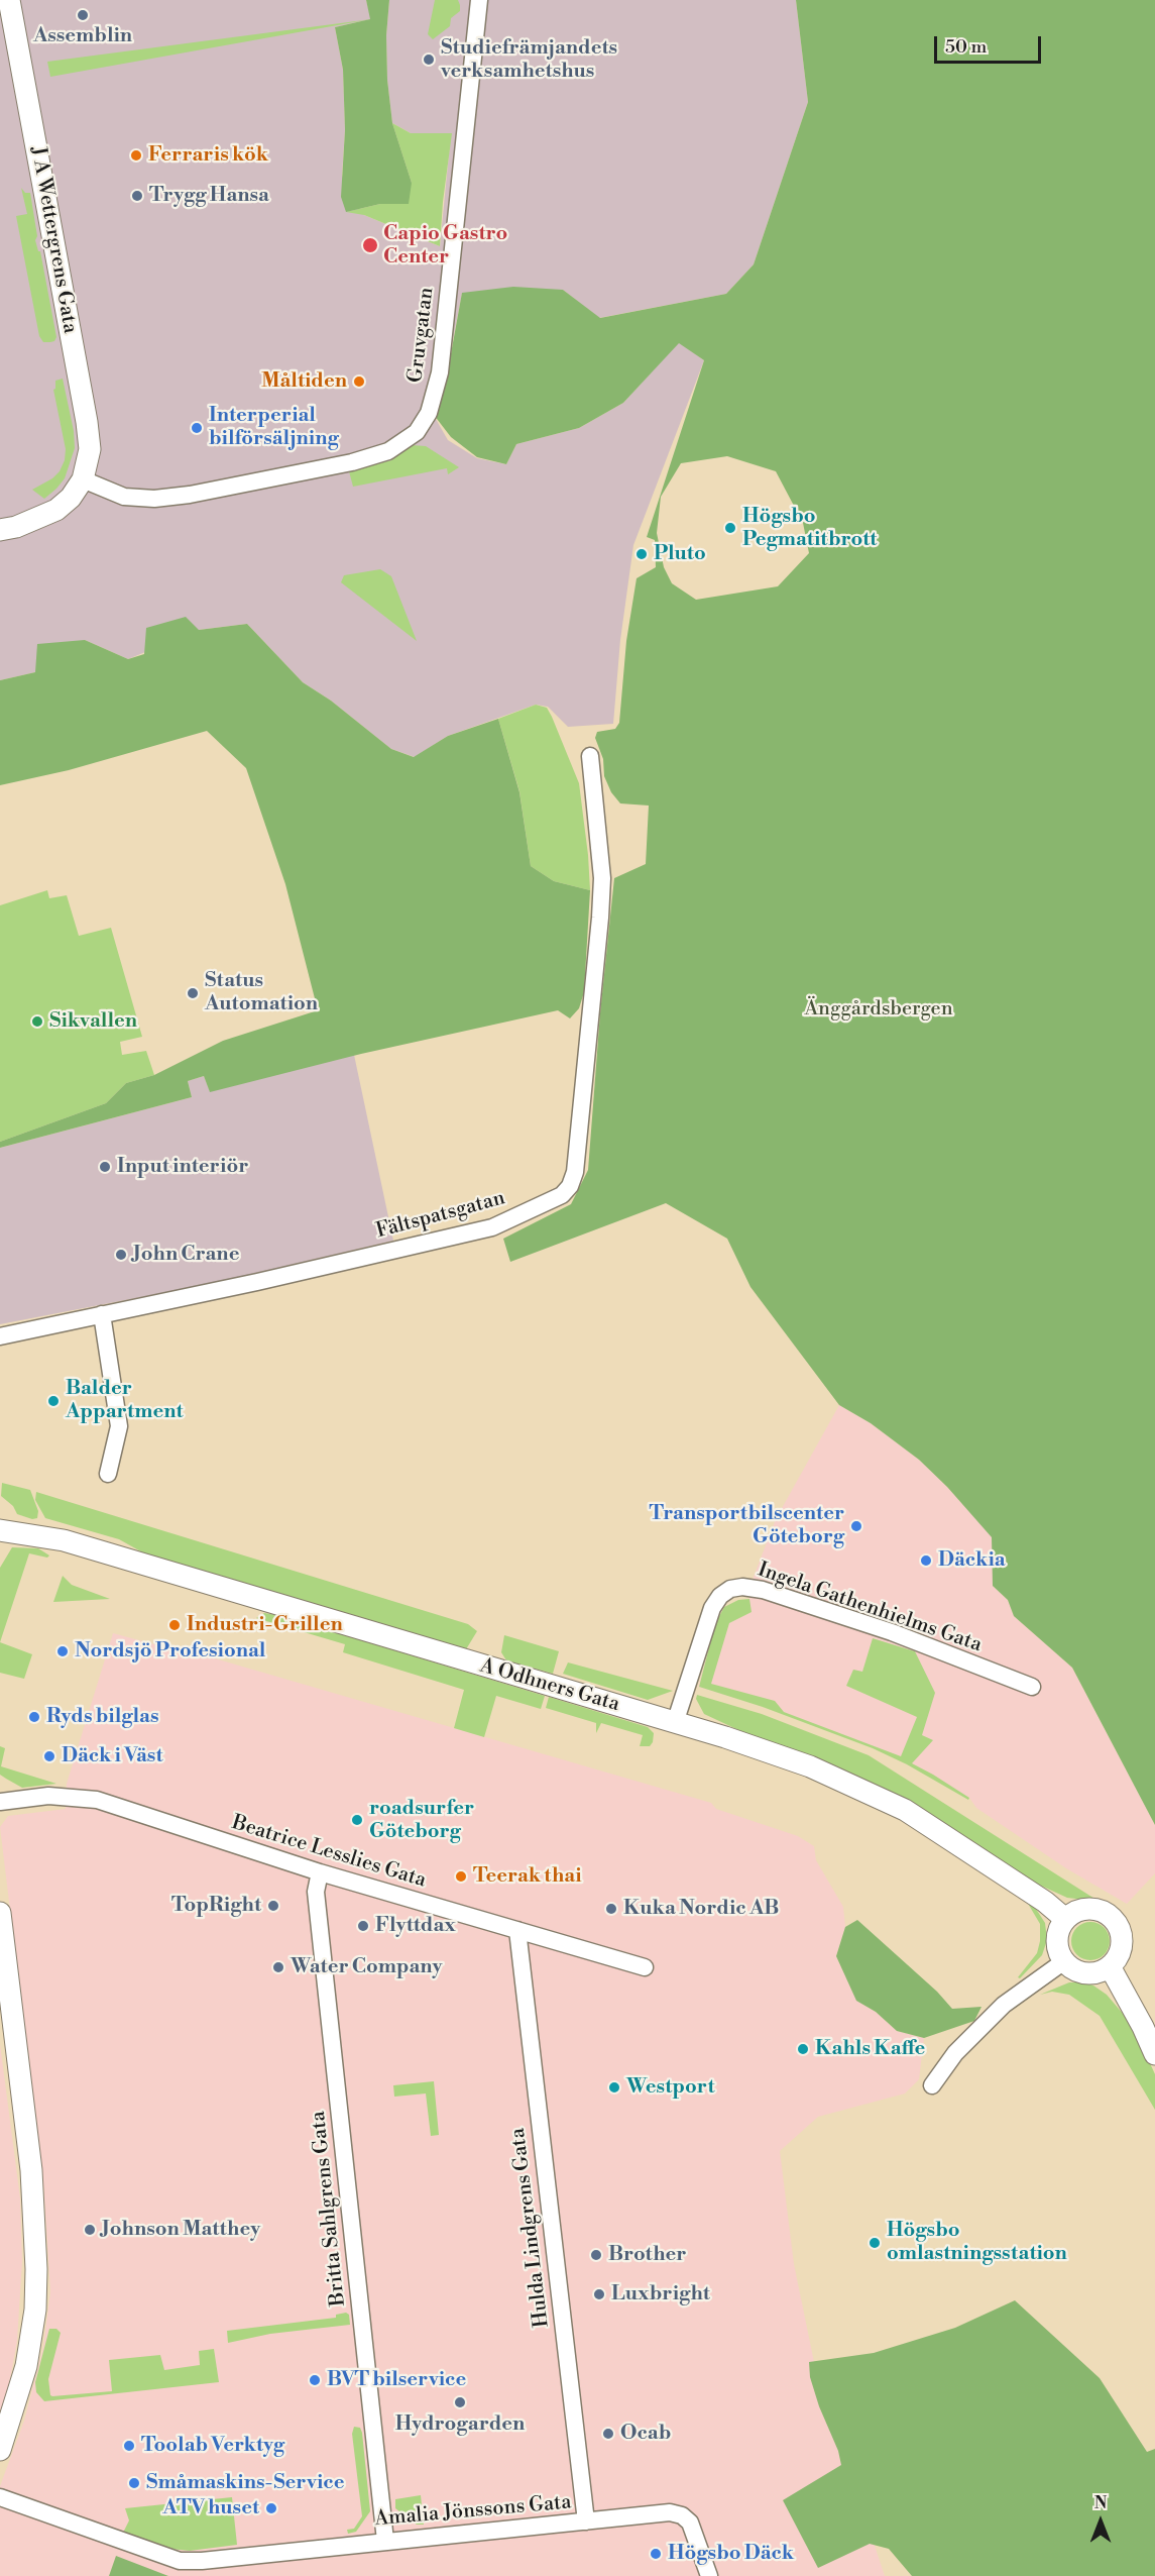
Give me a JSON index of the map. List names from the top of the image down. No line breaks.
{"streets":{"street":["J A Wettergrens Gata","Gruvgatan","Fältspatsgatan","Ingela Gathenhielms Gata","A Odhners Gata","Beatrice Lesslies Gata","Britta Sahlgrens Gata","Hulda Lindgrens Gata","Amalia Jönssons Gata"]},"crossings":[["J A Wettergrens Gata","Gruvgatan"],["Ingela Gathenhielms Gata","A Odhners Gata"],["Beatrice Lesslies Gata","Britta Sahlgrens Gata"],["Beatrice Lesslies Gata","Hulda Lindgrens Gata"],["Britta Sahlgrens Gata","Amalia Jönssons Gata"],["Hulda Lindgrens Gata","Amalia Jönssons Gata"]],"parks":["Änggårdsbergen"],"places":["Assemblin","Studiefrämjandets verksamhetshus","Ferraris kök","Trygg Hansa","Capio Gastro Center","Måltiden","Interperial bilförsäljning","Högsbo Pegmatitbrott","Pluto","Status Automation","Sikvallen","Input interiör","John Crane","Balder Appartment","Transportbilscenter Göteborg","Däckia","Industri-Grillen","Nordsjö Profesional","Ryds bilglas","Däck i Väst","roadsurfer Göteborg","Teerak thai","TopRight","Kuka Nordic AB","Flyttdax","Water Company","Kahls Kaffe","Westport","Johnson Matthey","Högsbo omlastningsstation","Brother","Luxbright","BVT bilservice","Hydrogarden","Ocab","Toolab Verktyg","Småmaskins-Service","ATV huset","Högsbo Däck"],"scale_bar":"50 m","north":"top"}
